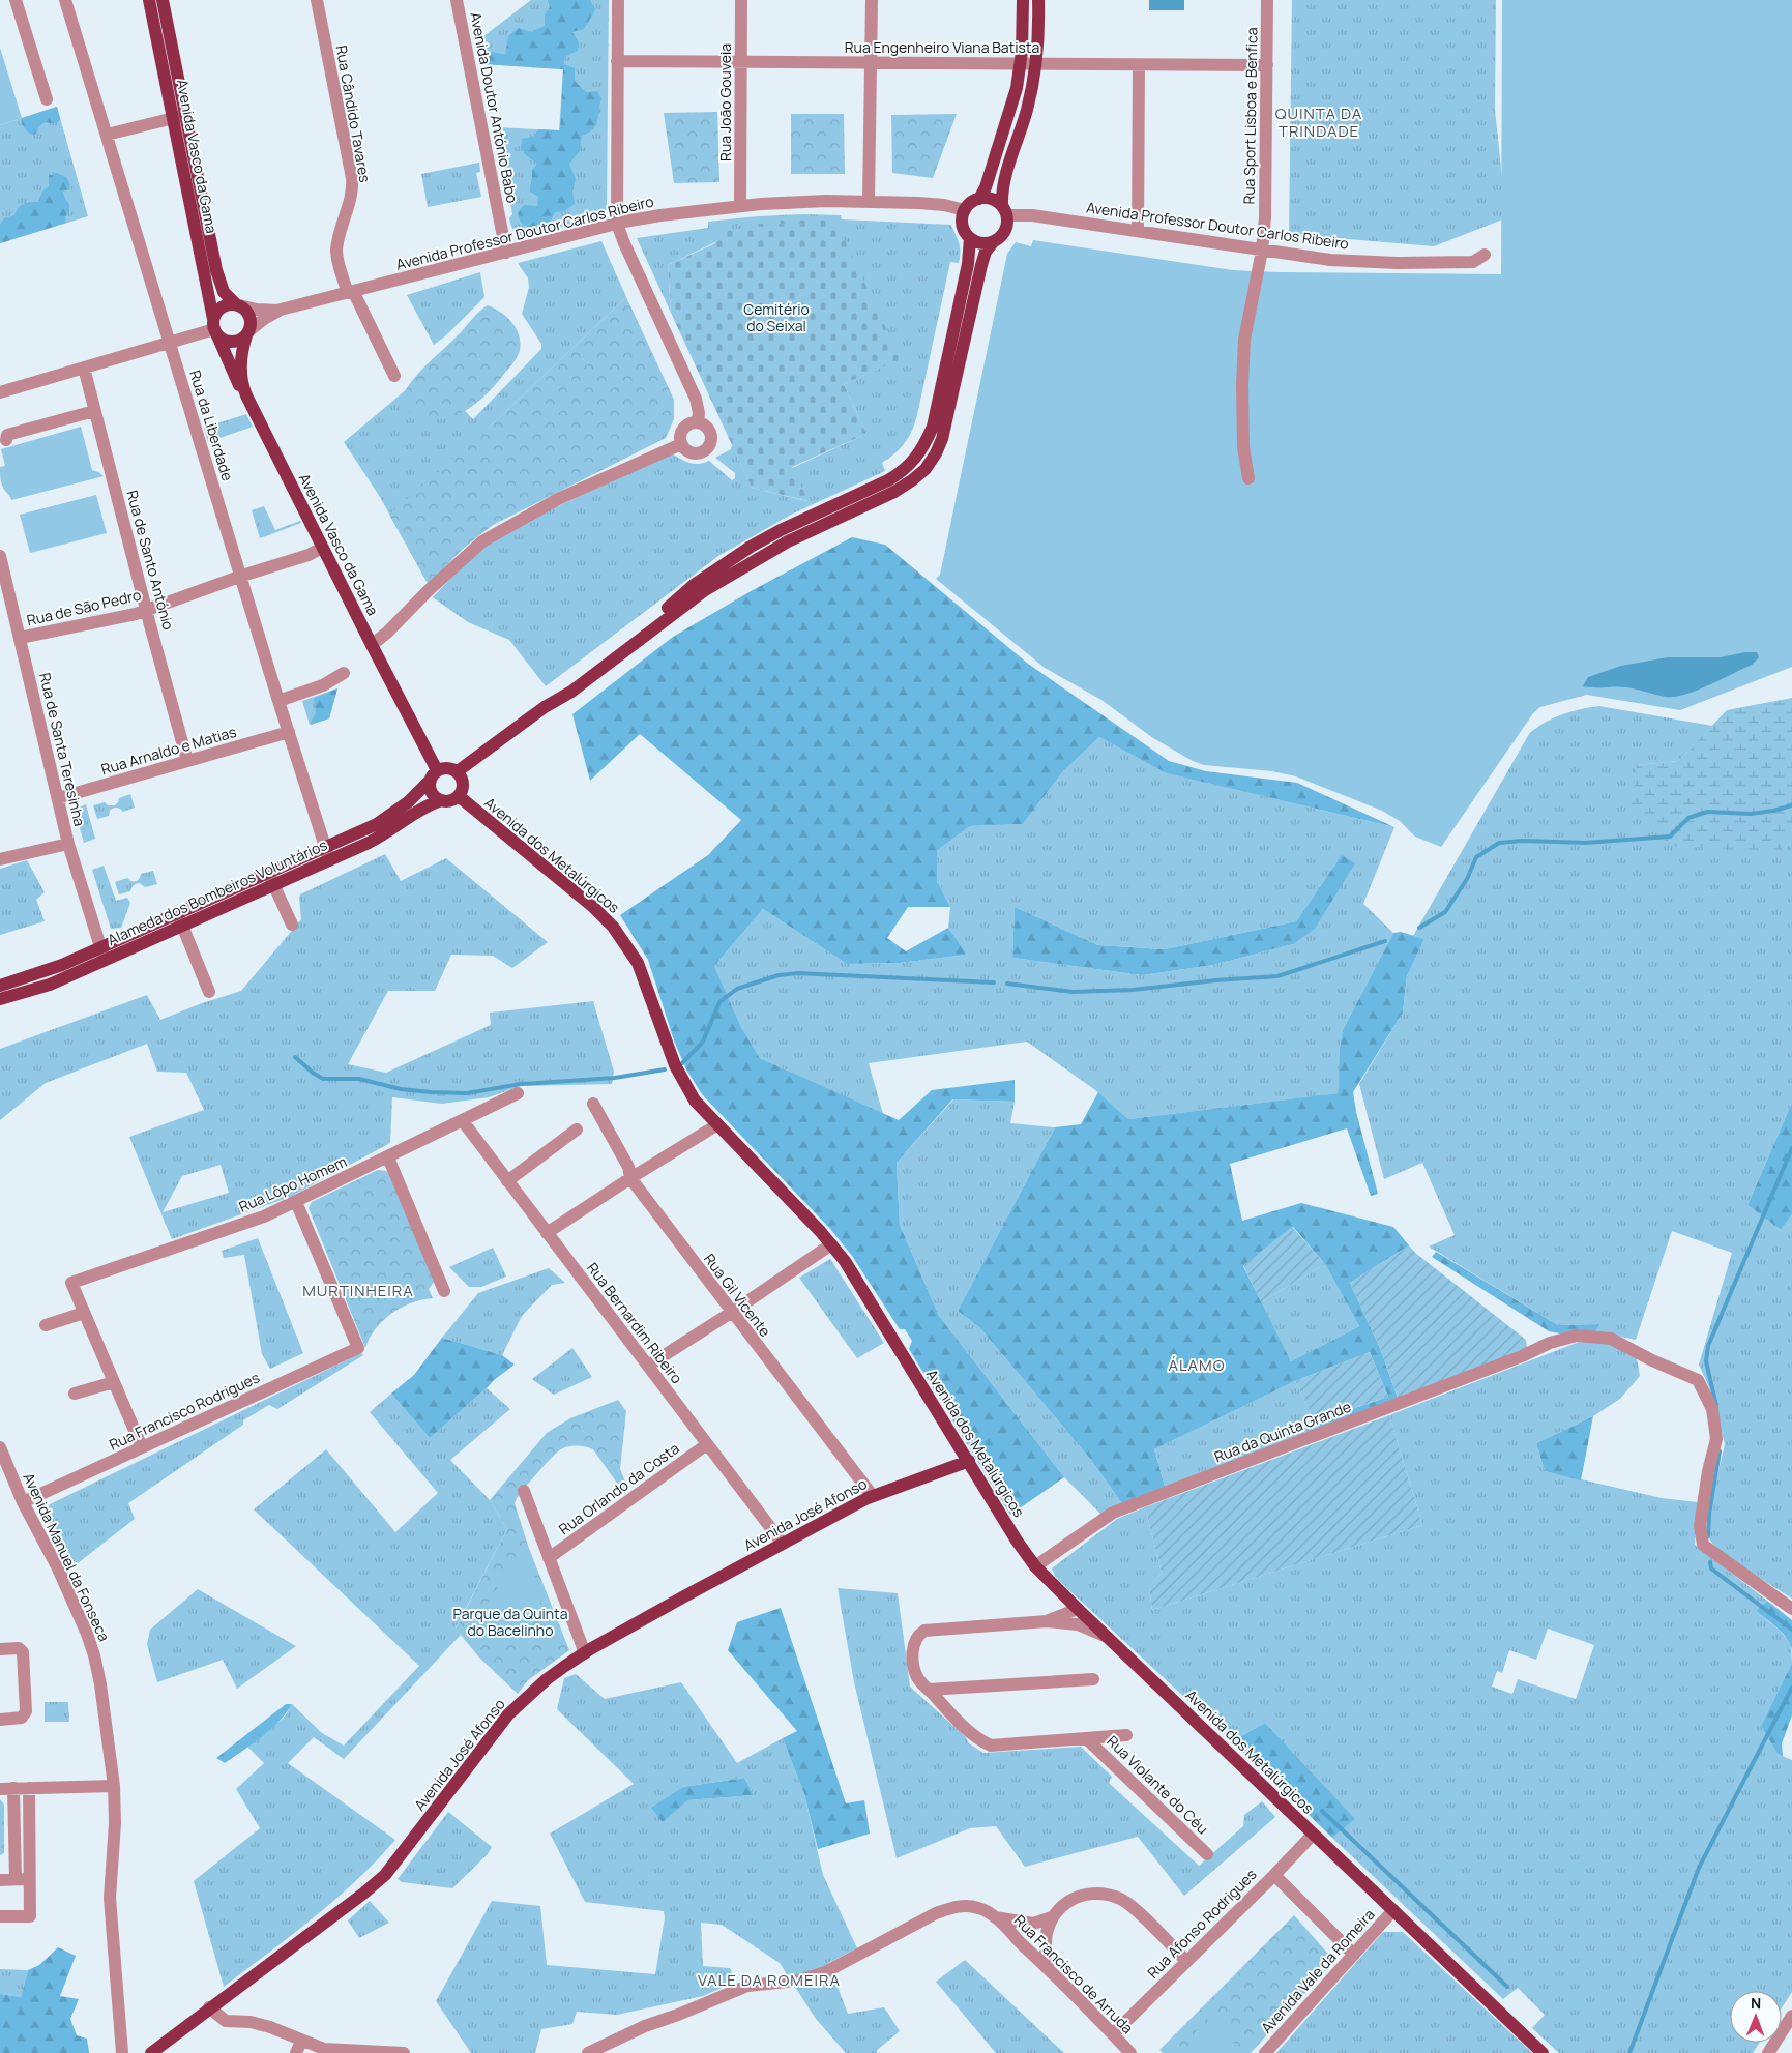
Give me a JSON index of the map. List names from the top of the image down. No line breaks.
{"streets":{"main road":["Avenida Vasco da Gama","Avenida dos Metalúrgicos","Alameda dos Bombeiros Voluntários","Avenida José Afonso"],"street":["Rua Engenheiro Viana Batista","Rua João Gouveia","Avenida Doutor António Babo","Rua Cândido Tavares","Rua Sport Lisboa e Benfica","Avenida Professor Doutor Carlos Ribeiro","Rua da Liberdade","Rua de Santo António","Rua de São Pedro","Rua de Santa Teresinha","Rua Arnaldo e Matias","Rua Lôpo Homem","Rua Gil Vicente","Rua Bernardim Ribeiro","Rua Francisco Rodrigues","Rua da Quinta Grande","Rua Orlando da Costa","Avenida Manuel da Fonseca","Rua Violante do Céu","Rua Afonso Rodrigues","Avenida Vale da Romeira","Rua Francisco de Arruda"]},"crossings":[["Rua Engenheiro Viana Batista","Rua João Gouveia"],["Rua Engenheiro Viana Batista","Rua Sport Lisboa e Benfica"],["Rua João Gouveia","Avenida Professor Doutor Carlos Ribeiro"],["Avenida Doutor António Babo","Avenida Professor Doutor Carlos Ribeiro"],["Rua Cândido Tavares","Avenida Professor Doutor Carlos Ribeiro"],["Rua Sport Lisboa e Benfica","Avenida Professor Doutor Carlos Ribeiro"],["Avenida Vasco da Gama","Rua de São Pedro"],["Rua da Liberdade","Rua de São Pedro"],["Rua da Liberdade","Rua Arnaldo e Matias"],["Rua da Liberdade","Alameda dos Bombeiros Voluntários"],["Rua de Santo António","Rua de São Pedro"],["Rua de Santo António","Rua Arnaldo e Matias"],["Rua de São Pedro","Rua de Santa Teresinha"],["Rua de Santa Teresinha","Rua Arnaldo e Matias"],["Rua de Santa Teresinha","Alameda dos Bombeiros Voluntários"],["Avenida dos Metalúrgicos","Alameda dos Bombeiros Voluntários"],["Avenida dos Metalúrgicos","Rua da Quinta Grande"],["Avenida dos Metalúrgicos","Avenida José Afonso"],["Avenida dos Metalúrgicos","Rua Violante do Céu"],["Avenida dos Metalúrgicos","Rua Afonso Rodrigues"],["Avenida dos Metalúrgicos","Avenida Vale da Romeira"],["Rua Lôpo Homem","Rua Bernardim Ribeiro"],["Rua Lôpo Homem","Rua Francisco Rodrigues"],["Rua Gil Vicente","Avenida José Afonso"],["Rua Bernardim Ribeiro","Rua Orlando da Costa"],["Rua Bernardim Ribeiro","Avenida José Afonso"],["Rua Francisco Rodrigues","Avenida Manuel da Fonseca"],["Rua Afonso Rodrigues","Rua Francisco de Arruda"]],"districts":["QUINTA DA TRINDADE","MURTINHEIRA","ÁLAMO","VALE DA ROMEIRA"],"parks":["Cemitério do Seixal","Parque da Quinta do Bacelinho"],"north":"top"}
